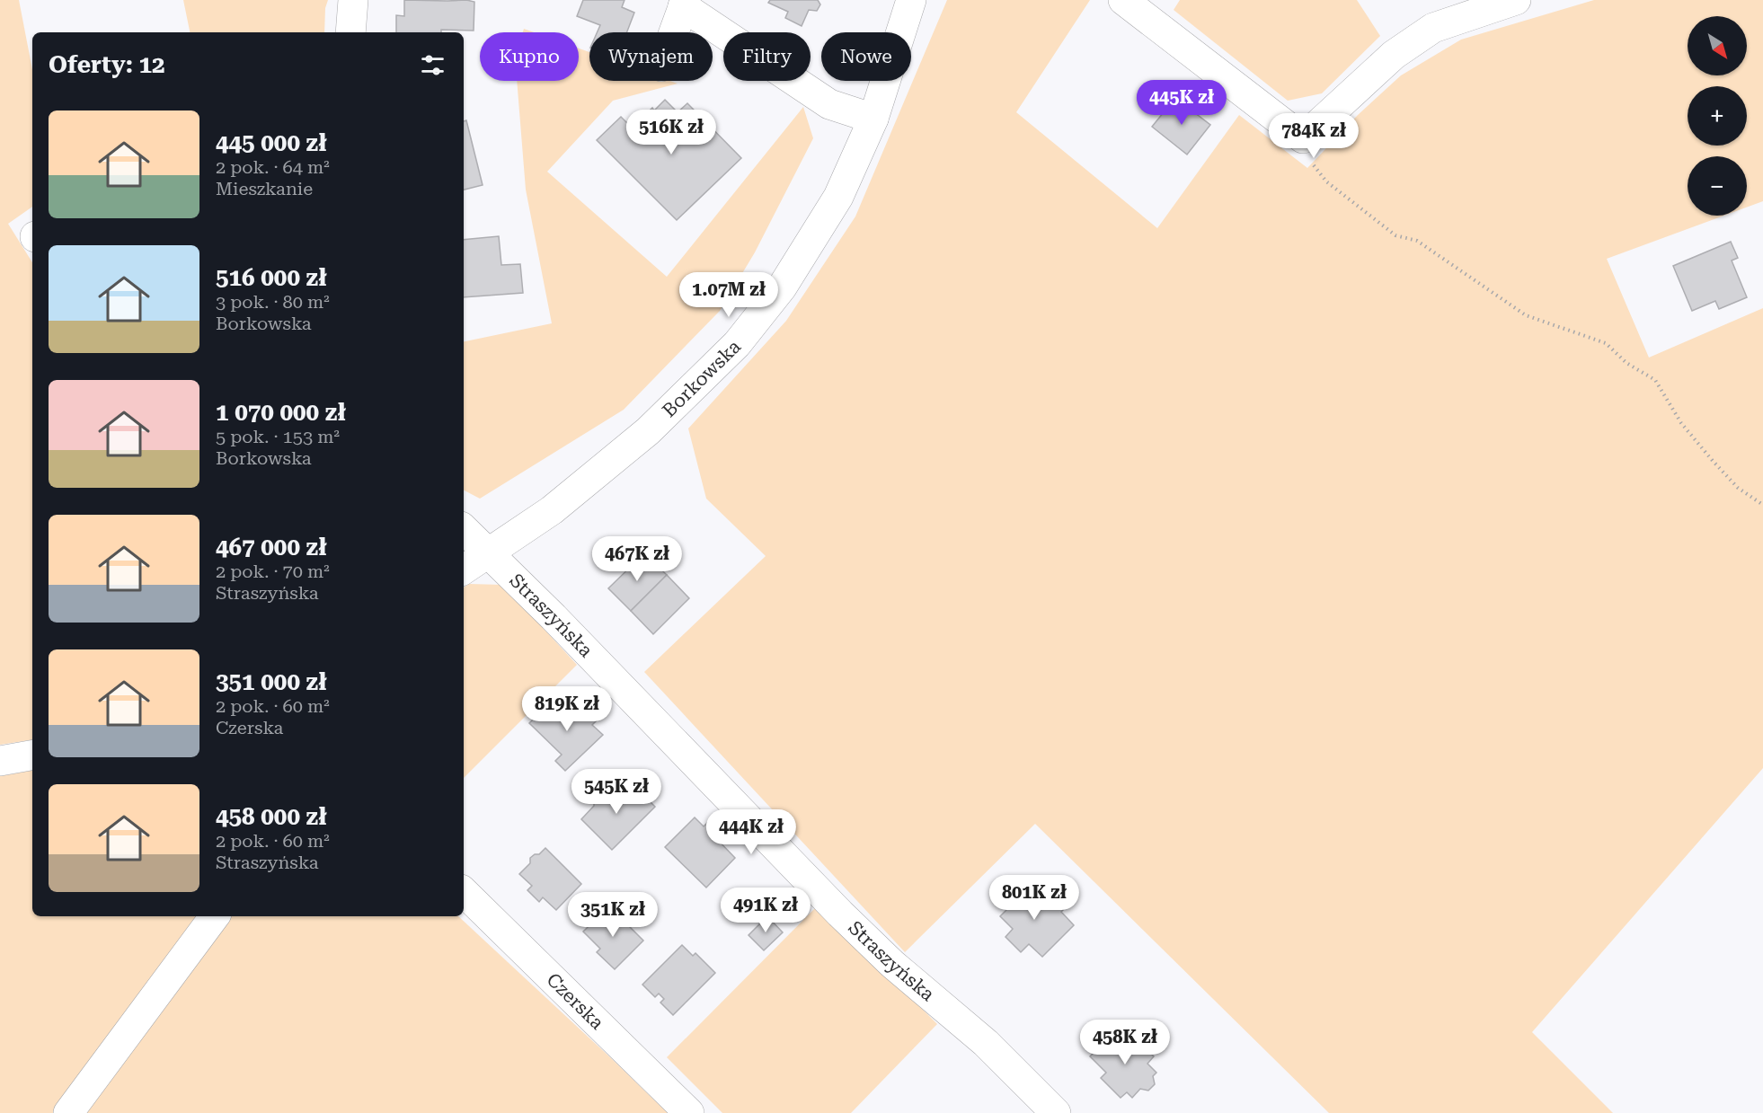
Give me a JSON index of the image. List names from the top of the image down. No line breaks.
{"streets":{"street":["Borkowska","Straszyńska","Czerska"]},"crossings":[["Borkowska","Straszyńska"]],"north":"bottom right","page":{"map_buttons":["+","−"],"chip":["Kupno","Wynajem","Filtry","Nowe"],"heading":"Oferty: 12","price":["445K zł","516K zł","784K zł","1.07M zł","467K zł","819K zł","545K zł","444K zł","801K zł","491K zł","351K zł","458K zł"],"list":[{"name":"445 000 zł","note":"2 pok. · 64 m² · Mieszkanie"},{"name":"516 000 zł","note":"3 pok. · 80 m² · Borkowska"},{"name":"1 070 000 zł","note":"5 pok. · 153 m² · Borkowska"},{"name":"467 000 zł","note":"2 pok. · 70 m² · Straszyńska"},{"name":"351 000 zł","note":"2 pok. · 60 m² · Czerska"},{"name":"458 000 zł","note":"2 pok. · 60 m² · Straszyńska"}]}}
